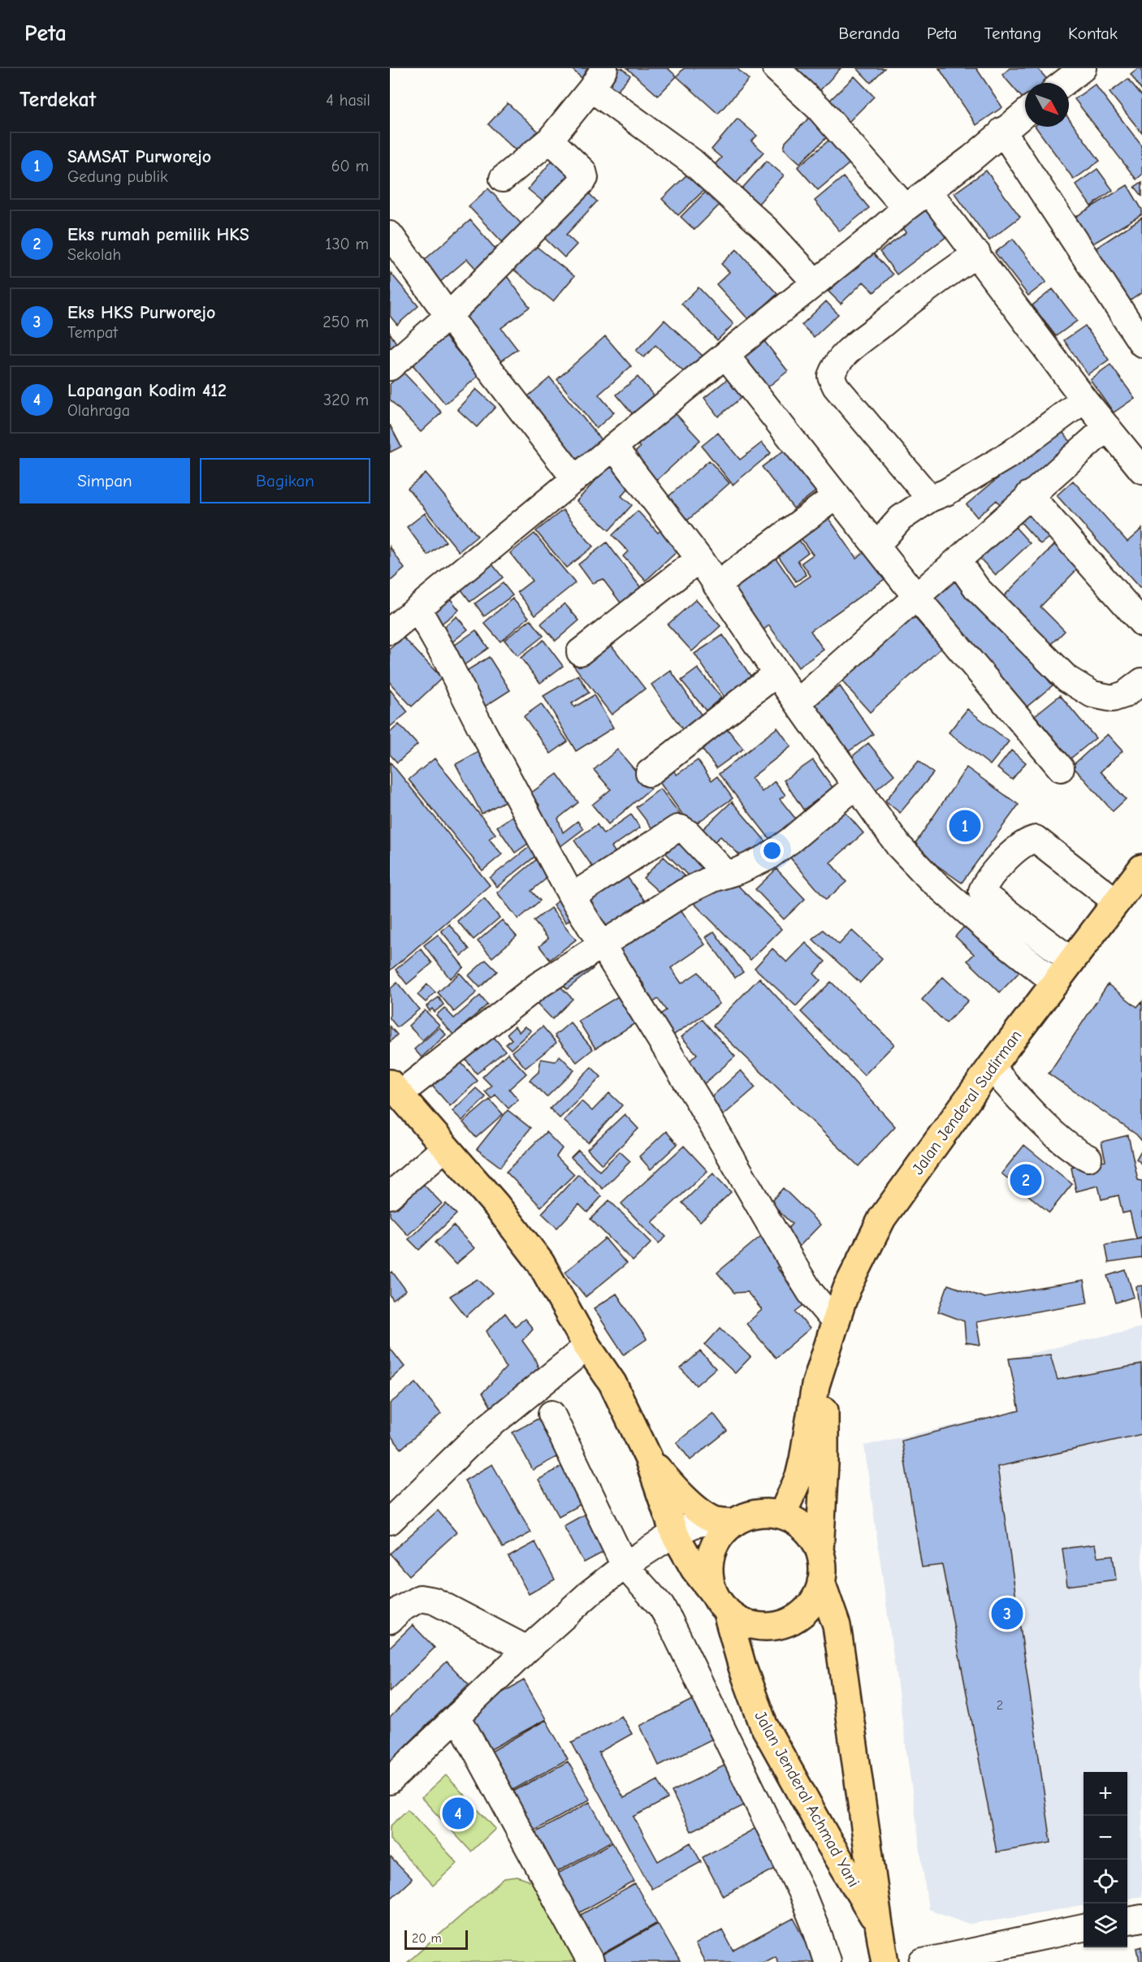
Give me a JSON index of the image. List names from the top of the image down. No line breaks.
{"streets":{"main road":["Jalan Jenderal Sudirman","Jalan Jenderal Achmad Yani"]},"crossings":[["Jalan Jenderal Sudirman","Jalan Jenderal Achmad Yani"]],"house_numbers":["2"],"scale_bar":"20 m","north":"bottom right","page":{"header":"Peta","nav":["Beranda","Peta","Tentang","Kontak"],"heading":["Terdekat","4 hasil"],"list":[{"mark":"1","name":"SAMSAT Purworejo","note":"Gedung publik","value":"60 m"},{"mark":"2","name":"Eks rumah pemilik HKS","note":"Sekolah","value":"130 m"},{"mark":"3","name":"Eks HKS Purworejo","note":"Tempat","value":"250 m"},{"mark":"4","name":"Lapangan Kodim 412","note":"Olahraga","value":"320 m"}],"buttons":["Simpan","Bagikan"],"pins":["1","2","3","4"],"map_buttons":["+","−"],"scale":"20 m"}}
